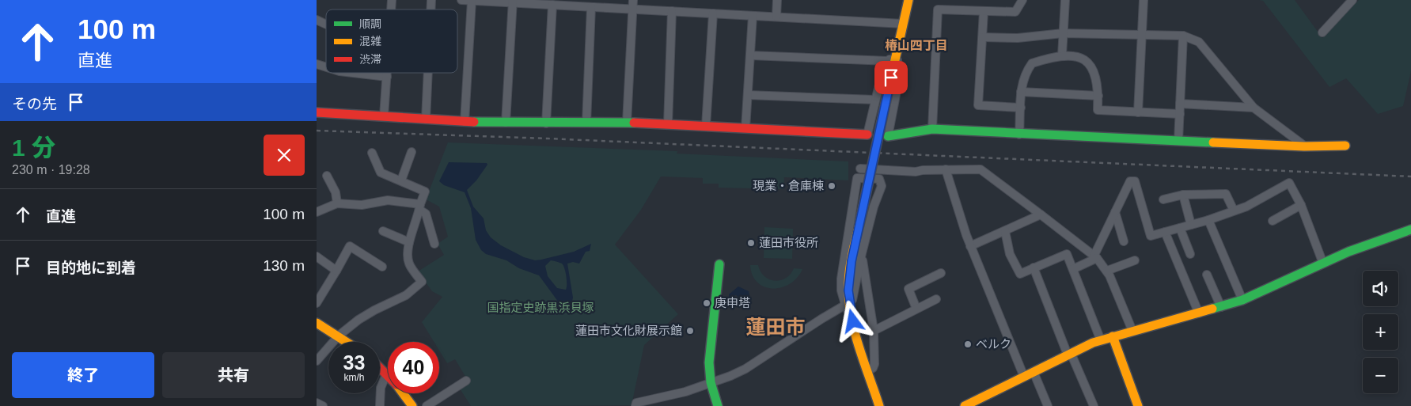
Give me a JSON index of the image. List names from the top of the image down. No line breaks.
{"districts":["椿山四丁目","蓮田市"],"parks":["国指定史跡黒浜貝塚"],"places":["現業・倉庫棟","蓮田市役所","庚申塔","蓮田市文化財展示館","ベルク"],"legend":["順調","混雑","渋滞"],"page":{"turn":["100 m","直進"],"then":"その先","heading":["1 分","230 m · 19:28"],"list":[{"name":"直進","value":"100 m"},{"name":"目的地に到着","value":"130 m"}],"map_buttons":["+","−"],"speed":"33 km/h","limit":"40","buttons":["終了","共有"]}}
